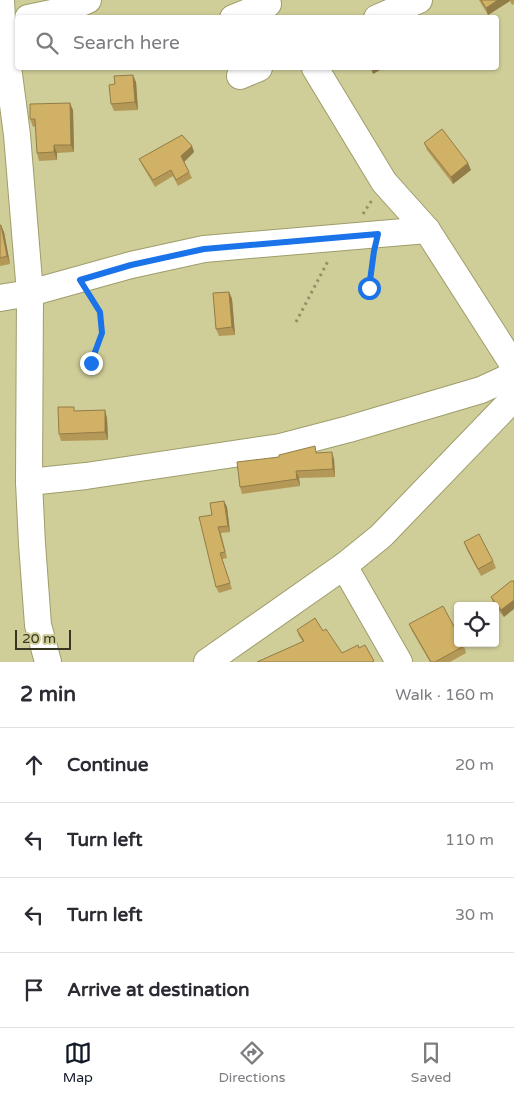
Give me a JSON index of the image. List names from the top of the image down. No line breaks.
{"scale_bar":"20 m","page":{"search":"Search here","scale":"20 m","heading":["2 min","Walk · 160 m"],"list":[["Continue","20 m"],["Turn left","110 m"],["Turn left","30 m"],"Arrive at destination"],"nav":["Map","Directions","Saved"]}}
